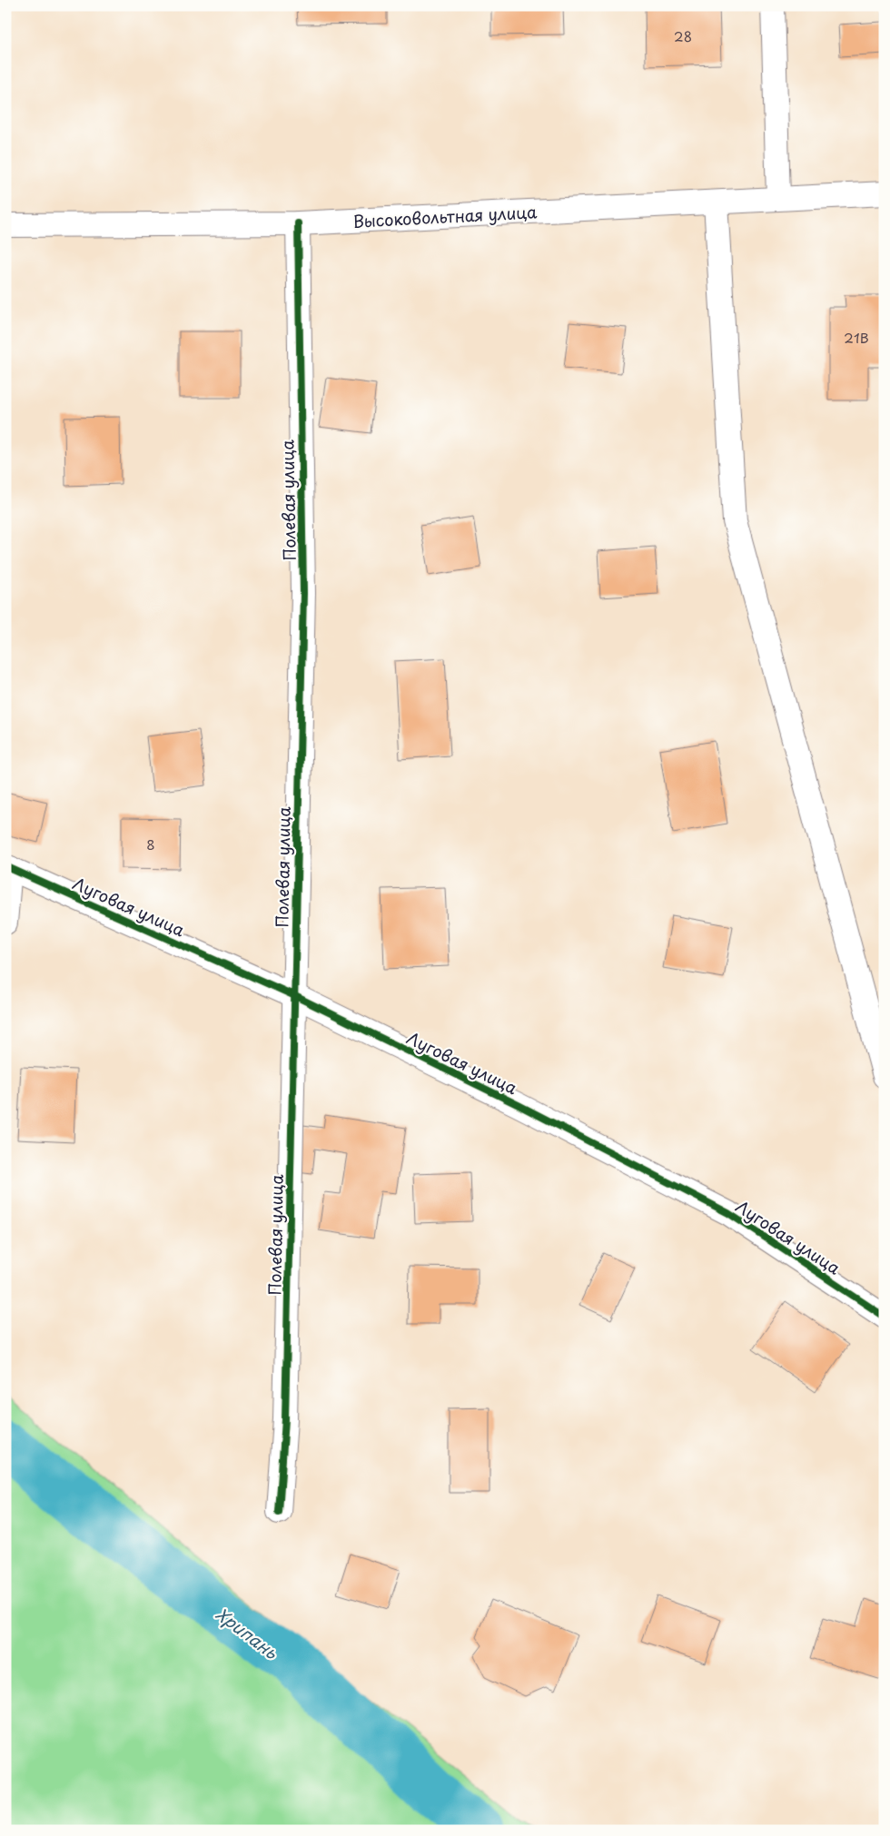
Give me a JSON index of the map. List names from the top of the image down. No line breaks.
{"streets":{"street":["Высоковольтная улица","Полевая улица","Луговая улица"]},"crossings":[["Высоковольтная улица","Полевая улица"],["Полевая улица","Луговая улица"]],"water":["Хрипань"],"house_numbers":["28","21В","8"]}
